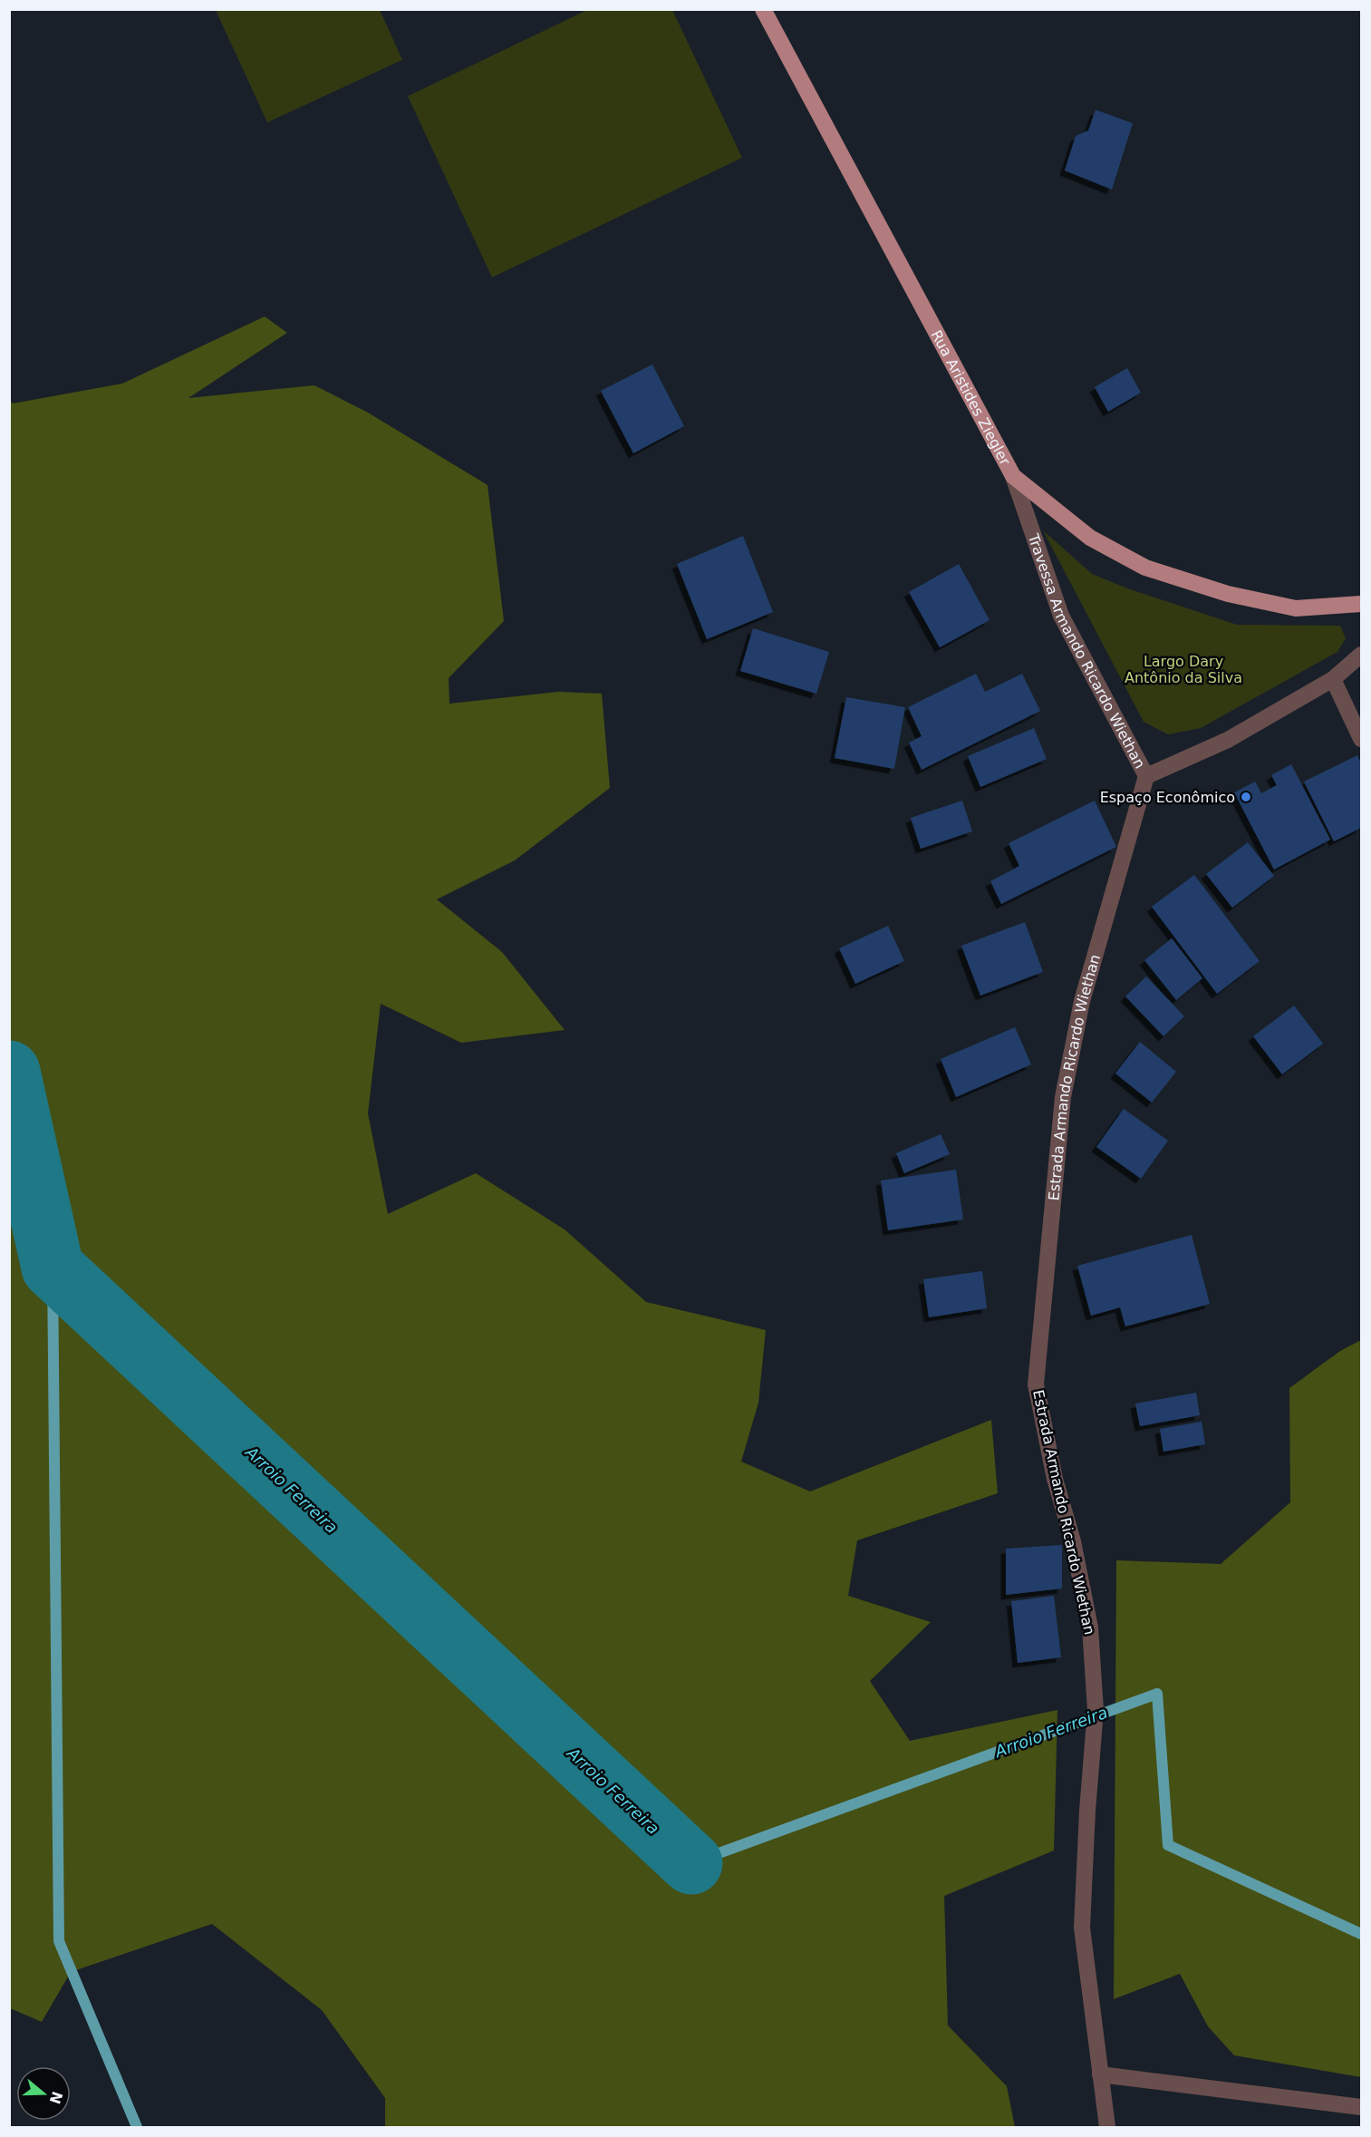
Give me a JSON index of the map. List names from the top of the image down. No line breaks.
{"streets":{"main road":["Rua Aristides Ziegler"],"street":["Travessa Armando Ricardo Wiethan","Estrada Armando Ricardo Wiethan"]},"crossings":[["Rua Aristides Ziegler","Travessa Armando Ricardo Wiethan"],["Travessa Armando Ricardo Wiethan","Estrada Armando Ricardo Wiethan"]],"water":["Arroio Ferreira"],"parks":["Largo Dary Antônio da Silva"],"places":["Espaço Econômico"],"north":"right"}
